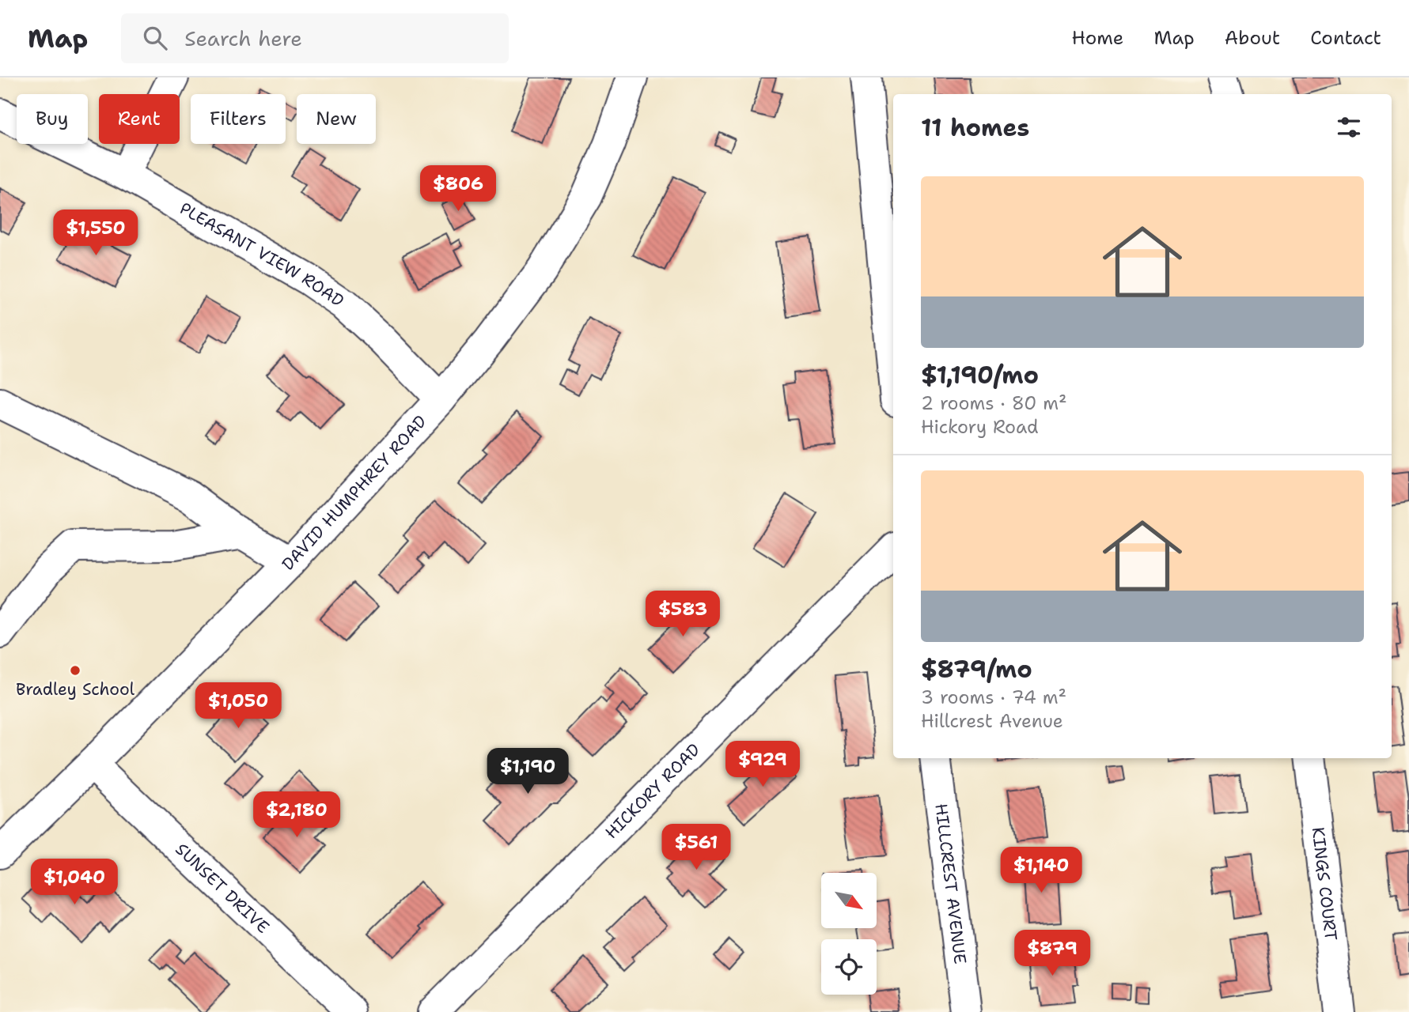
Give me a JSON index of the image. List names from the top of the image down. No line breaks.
{"streets":{"street":["PLEASANT VIEW ROAD","DAVID HUMPHREY ROAD","HICKORY ROAD","HILLCREST AVENUE","KINGS COURT","SUNSET DRIVE"]},"crossings":[["PLEASANT VIEW ROAD","DAVID HUMPHREY ROAD"],["DAVID HUMPHREY ROAD","SUNSET DRIVE"]],"places":["Bradley School"],"north":"bottom right","page":{"header":"Map","search":"Search here","nav":["Home","Map","About","Contact"],"chip":["Buy","Rent","Filters","New"],"heading":"11 homes","list":[{"name":"$1,190/mo","note":"2 rooms · 80 m² · Hickory Road"},{"name":"$879/mo","note":"3 rooms · 74 m² · Hillcrest Avenue"}],"price":["$806","$1,550","$583","$1,050","$929","$1,190","$2,180","$561","$1,140","$1,040","$879"]}}
